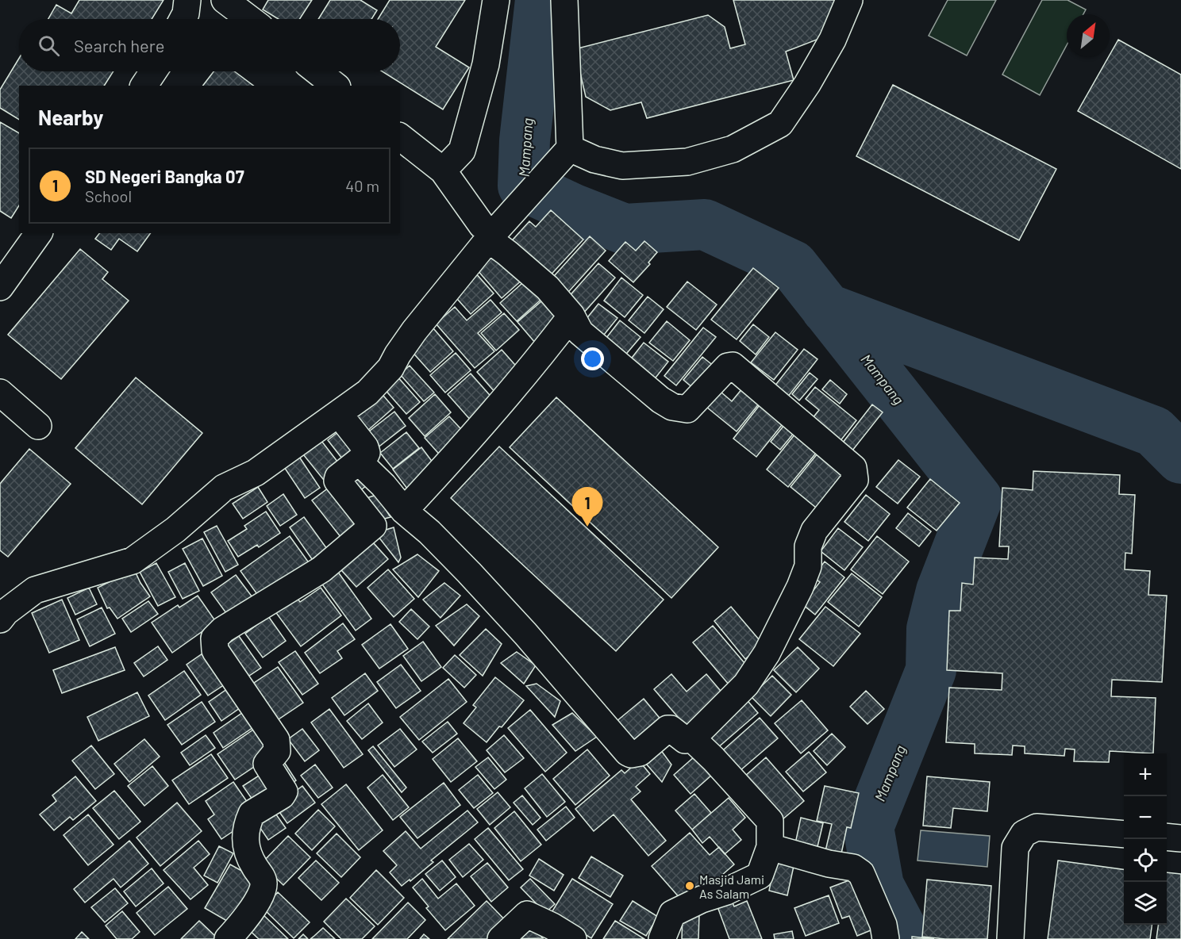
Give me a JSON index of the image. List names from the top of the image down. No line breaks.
{"water":["Mampang"],"places":["Masjid Jami As Salam"],"north":"top right","page":{"search":"Search here","heading":"Nearby","list":[{"mark":"1","name":"SD Negeri Bangka 07","note":"School","value":"40 m"}],"pins":"1","map_buttons":["+","−"]}}
